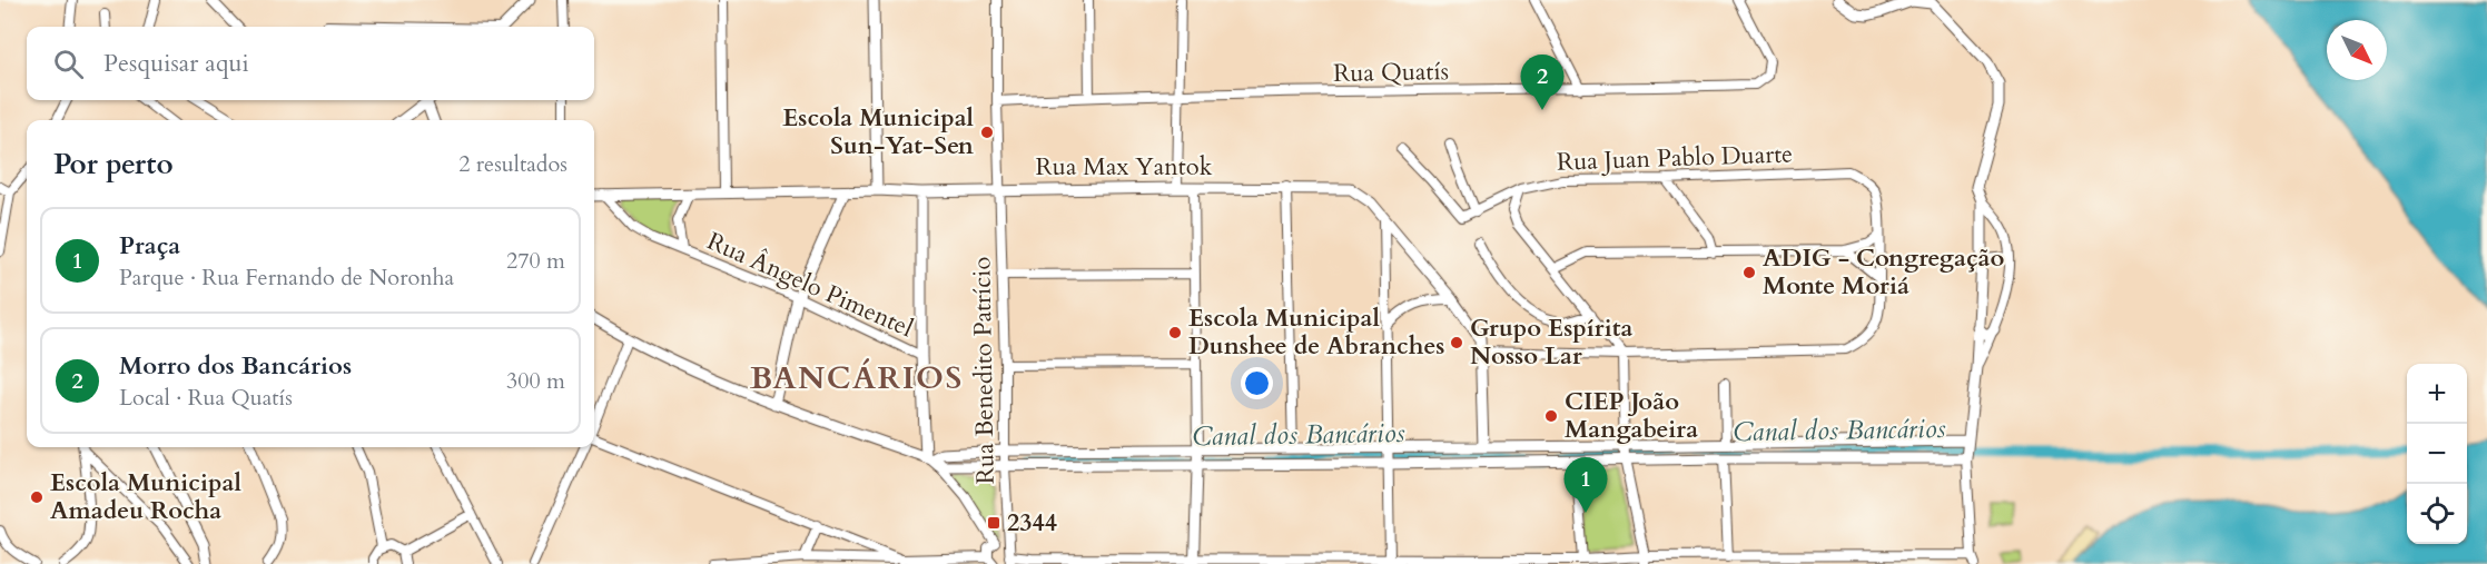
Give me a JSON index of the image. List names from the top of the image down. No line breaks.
{"streets":{"street":["Rua Quatís","Rua Juan Pablo Duarte","Rua Max Yantok","Rua Ângelo Pimentel","Rua Benedito Patrício"]},"crossings":[["Rua Quatís","Rua Benedito Patrício"],["Rua Juan Pablo Duarte","Rua Max Yantok"],["Rua Max Yantok","Rua Ângelo Pimentel"],["Rua Max Yantok","Rua Benedito Patrício"]],"districts":["BANCÁRIOS"],"water":["Canal dos Bancários"],"places":{"other":["Escola Municipal Sun-Yat-Sen","ADIG - Congregação Monte Moriá","Escola Municipal Dunshee de Abranches","Grupo Espírita Nosso Lar","CIEP João Mangabeira","Escola Municipal Amadeu Rocha"],"transit":["2344"]},"north":"bottom right","page":{"search":"Pesquisar aqui","pins":["2","1"],"heading":["Por perto","2 resultados"],"list":[{"mark":"1","name":"Praça","note":"Parque · Rua Fernando de Noronha","value":"270 m"},{"mark":"2","name":"Morro dos Bancários","note":"Local · Rua Quatís","value":"300 m"}],"map_buttons":["+","−"]}}
